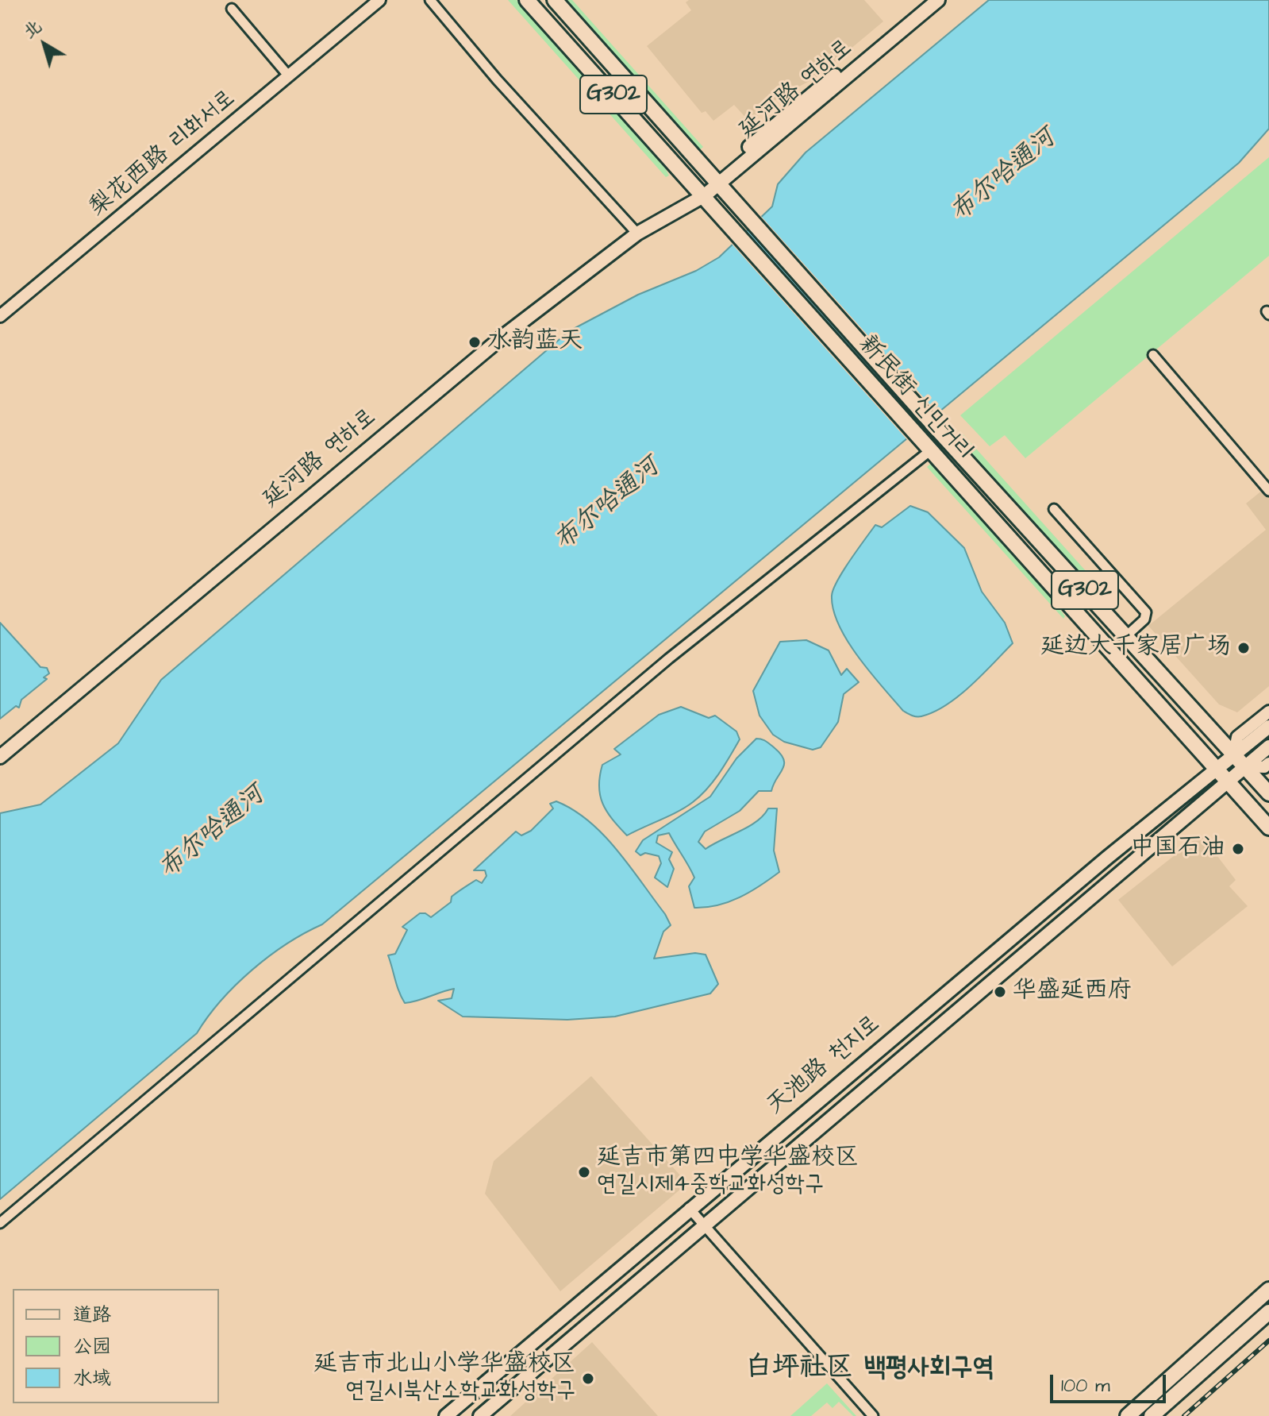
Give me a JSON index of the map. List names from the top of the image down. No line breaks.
{"streets":{"highway":["G302","新民街 신민거리"],"main road":["延河路 연하로","天池路 천지로"],"street":["梨花西路 리화서로"]},"crossings":[["延河路 연하로","新民街 신민거리"],["新民街 신민거리","天池路 천지로"]],"districts":["白坪社区 백평사회구역"],"water":["布尔哈通河"],"places":["水韵蓝天","延边大千家居广场","中国石油","华盛延西府","延吉市第四中学华盛校区 연길시제4중학교화성학구","延吉市北山小学华盛校区 연길시북산소학교화성학구"],"legend":["道路","公园","水域"],"scale_bar":"100 m","north":"top left"}
